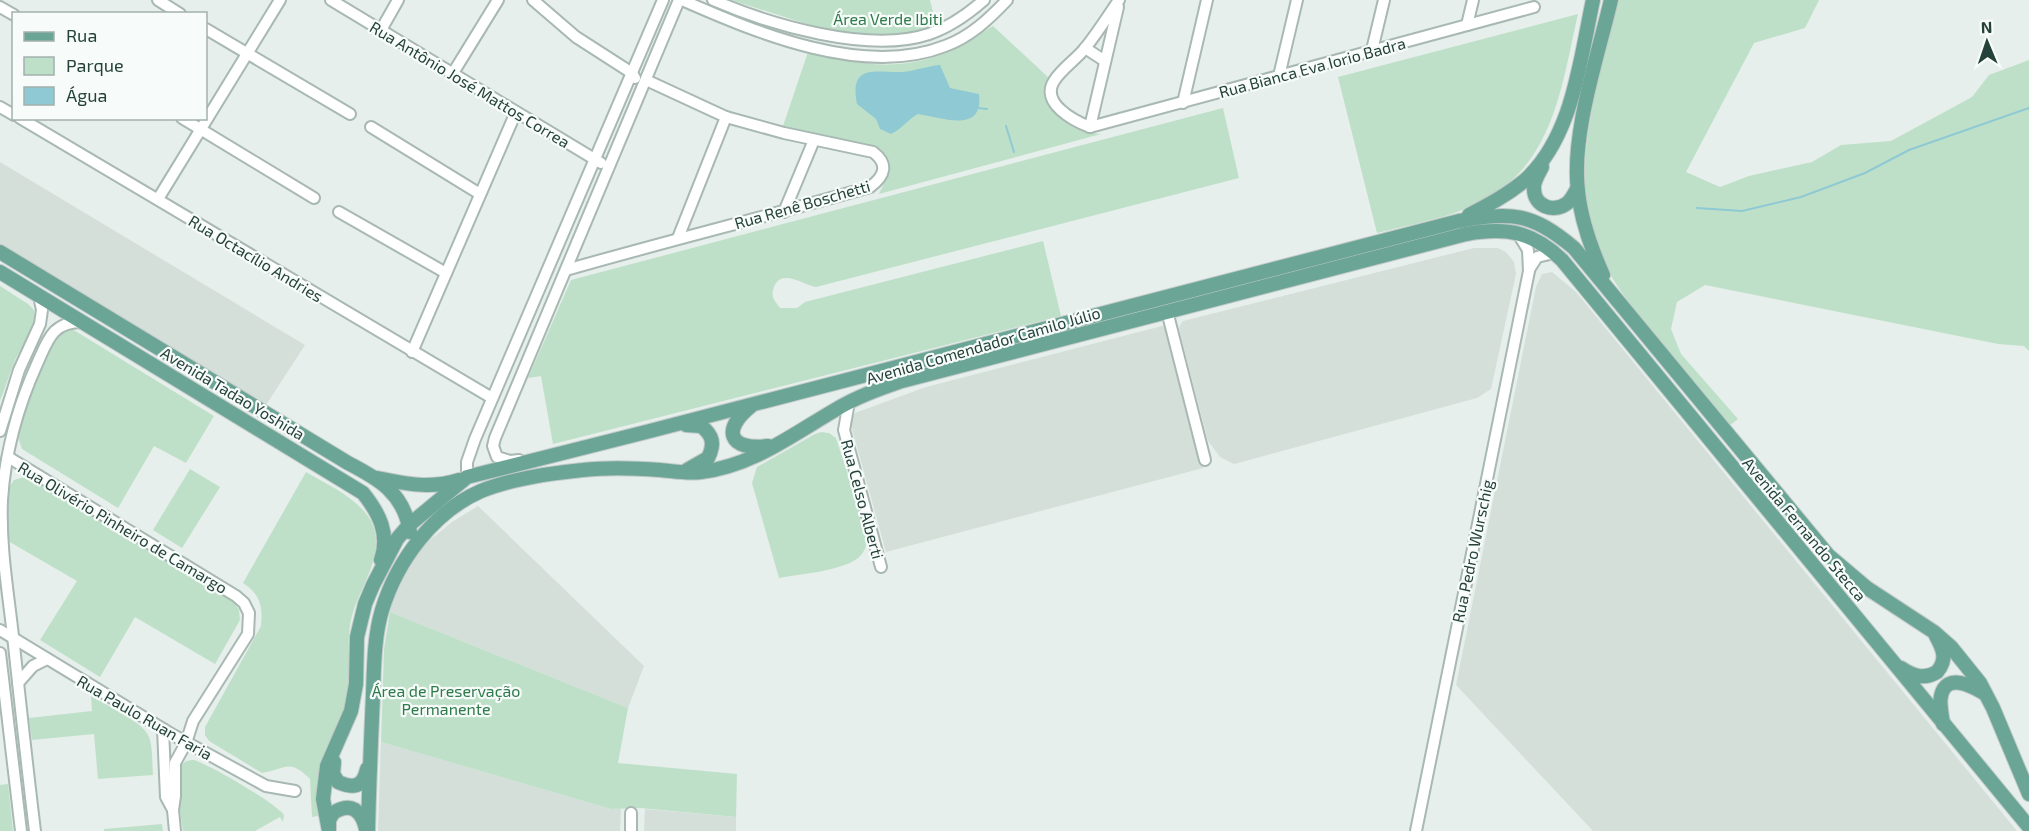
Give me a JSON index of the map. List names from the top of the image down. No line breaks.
{"streets":{"main road":["Avenida Comendador Camilo Júlio","Avenida Tadao Yoshida","Avenida Fernando Stecca"],"street":["Rua Bianca Eva Iorio Badra","Rua Antônio José Mattos Correa","Rua Renê Boschetti","Rua Octacílio Andries","Rua Celso Alberti","Rua Olivério Pinheiro de Camargo","Rua Pedro Wurschig","Rua Paulo Ruan Faria"]},"crossings":[["Avenida Comendador Camilo Júlio","Avenida Tadao Yoshida"],["Avenida Comendador Camilo Júlio","Rua Celso Alberti"],["Avenida Comendador Camilo Júlio","Avenida Fernando Stecca"],["Avenida Comendador Camilo Júlio","Rua Pedro Wurschig"],["Rua Olivério Pinheiro de Camargo","Rua Paulo Ruan Faria"]],"parks":["Área Verde Ibiti","Área de Preservação Permanente"],"legend":["Rua","Parque","Água"],"north":"top"}
